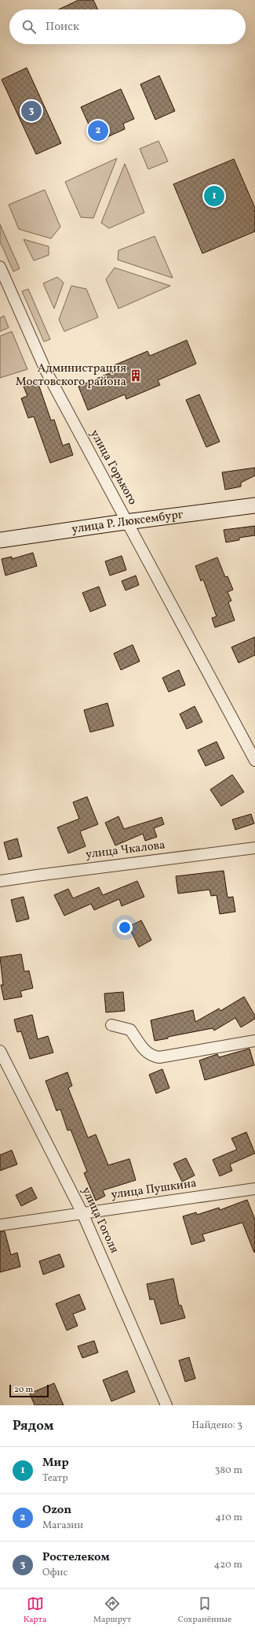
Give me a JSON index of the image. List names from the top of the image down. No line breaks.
{"streets":{"street":["улица Горького","улица Р. Люксембург","улица Чкалова","улица Пушкина","улица Гоголя"]},"crossings":[["улица Горького","улица Р. Люксембург"],["улица Пушкина","улица Гоголя"]],"places":{"building":["Администрация Мостовского района"]},"scale_bar":"20 m","page":{"search":"Поиск","pins":["3","2","1"],"scale":"20 m","heading":["Рядом","Найдено: 3"],"list":[{"mark":"1","name":"Мир","note":"Театр","value":"380 m"},{"mark":"2","name":"Ozon","note":"Магазин","value":"410 m"},{"mark":"3","name":"Ростелеком","note":"Офис","value":"420 m"}],"nav":["Карта","Маршрут","Сохранённые"]}}
